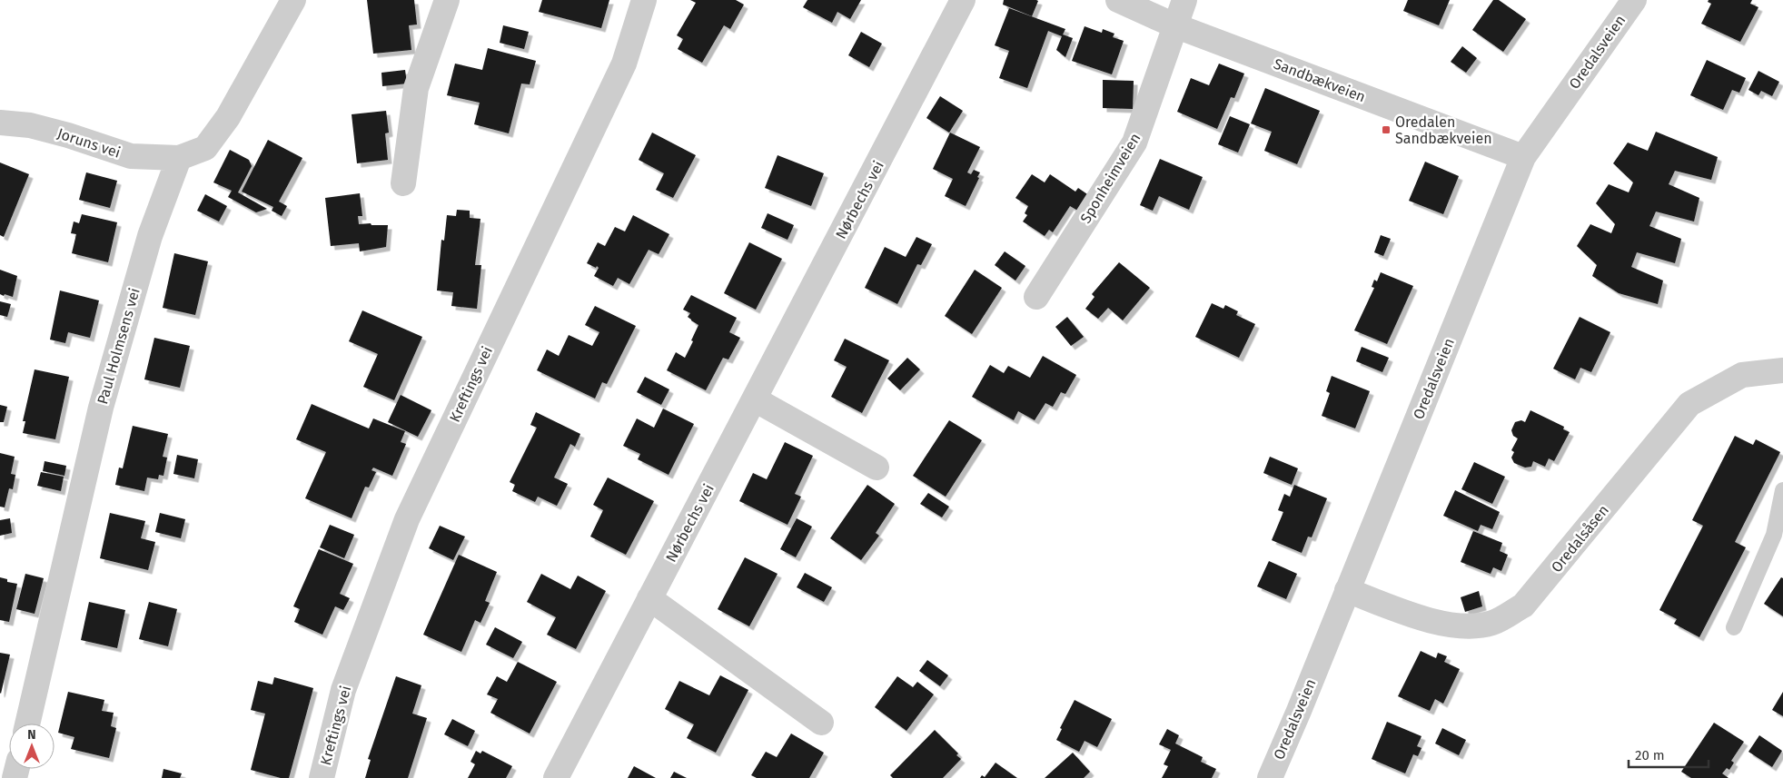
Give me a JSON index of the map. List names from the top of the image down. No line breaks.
{"streets":{"street":["Oredalsveien","Sandbækveien","Joruns vei","Sponheimveien","Nørbechs vei","Paul Holmsens vei","Kreftings vei","Oredalsåsen"]},"crossings":[["Oredalsveien","Sandbækveien"],["Oredalsveien","Oredalsåsen"],["Sandbækveien","Sponheimveien"],["Joruns vei","Paul Holmsens vei"]],"places":{"transit":["Oredalen Sandbækveien"]},"scale_bar":"20 m","north":"top"}
